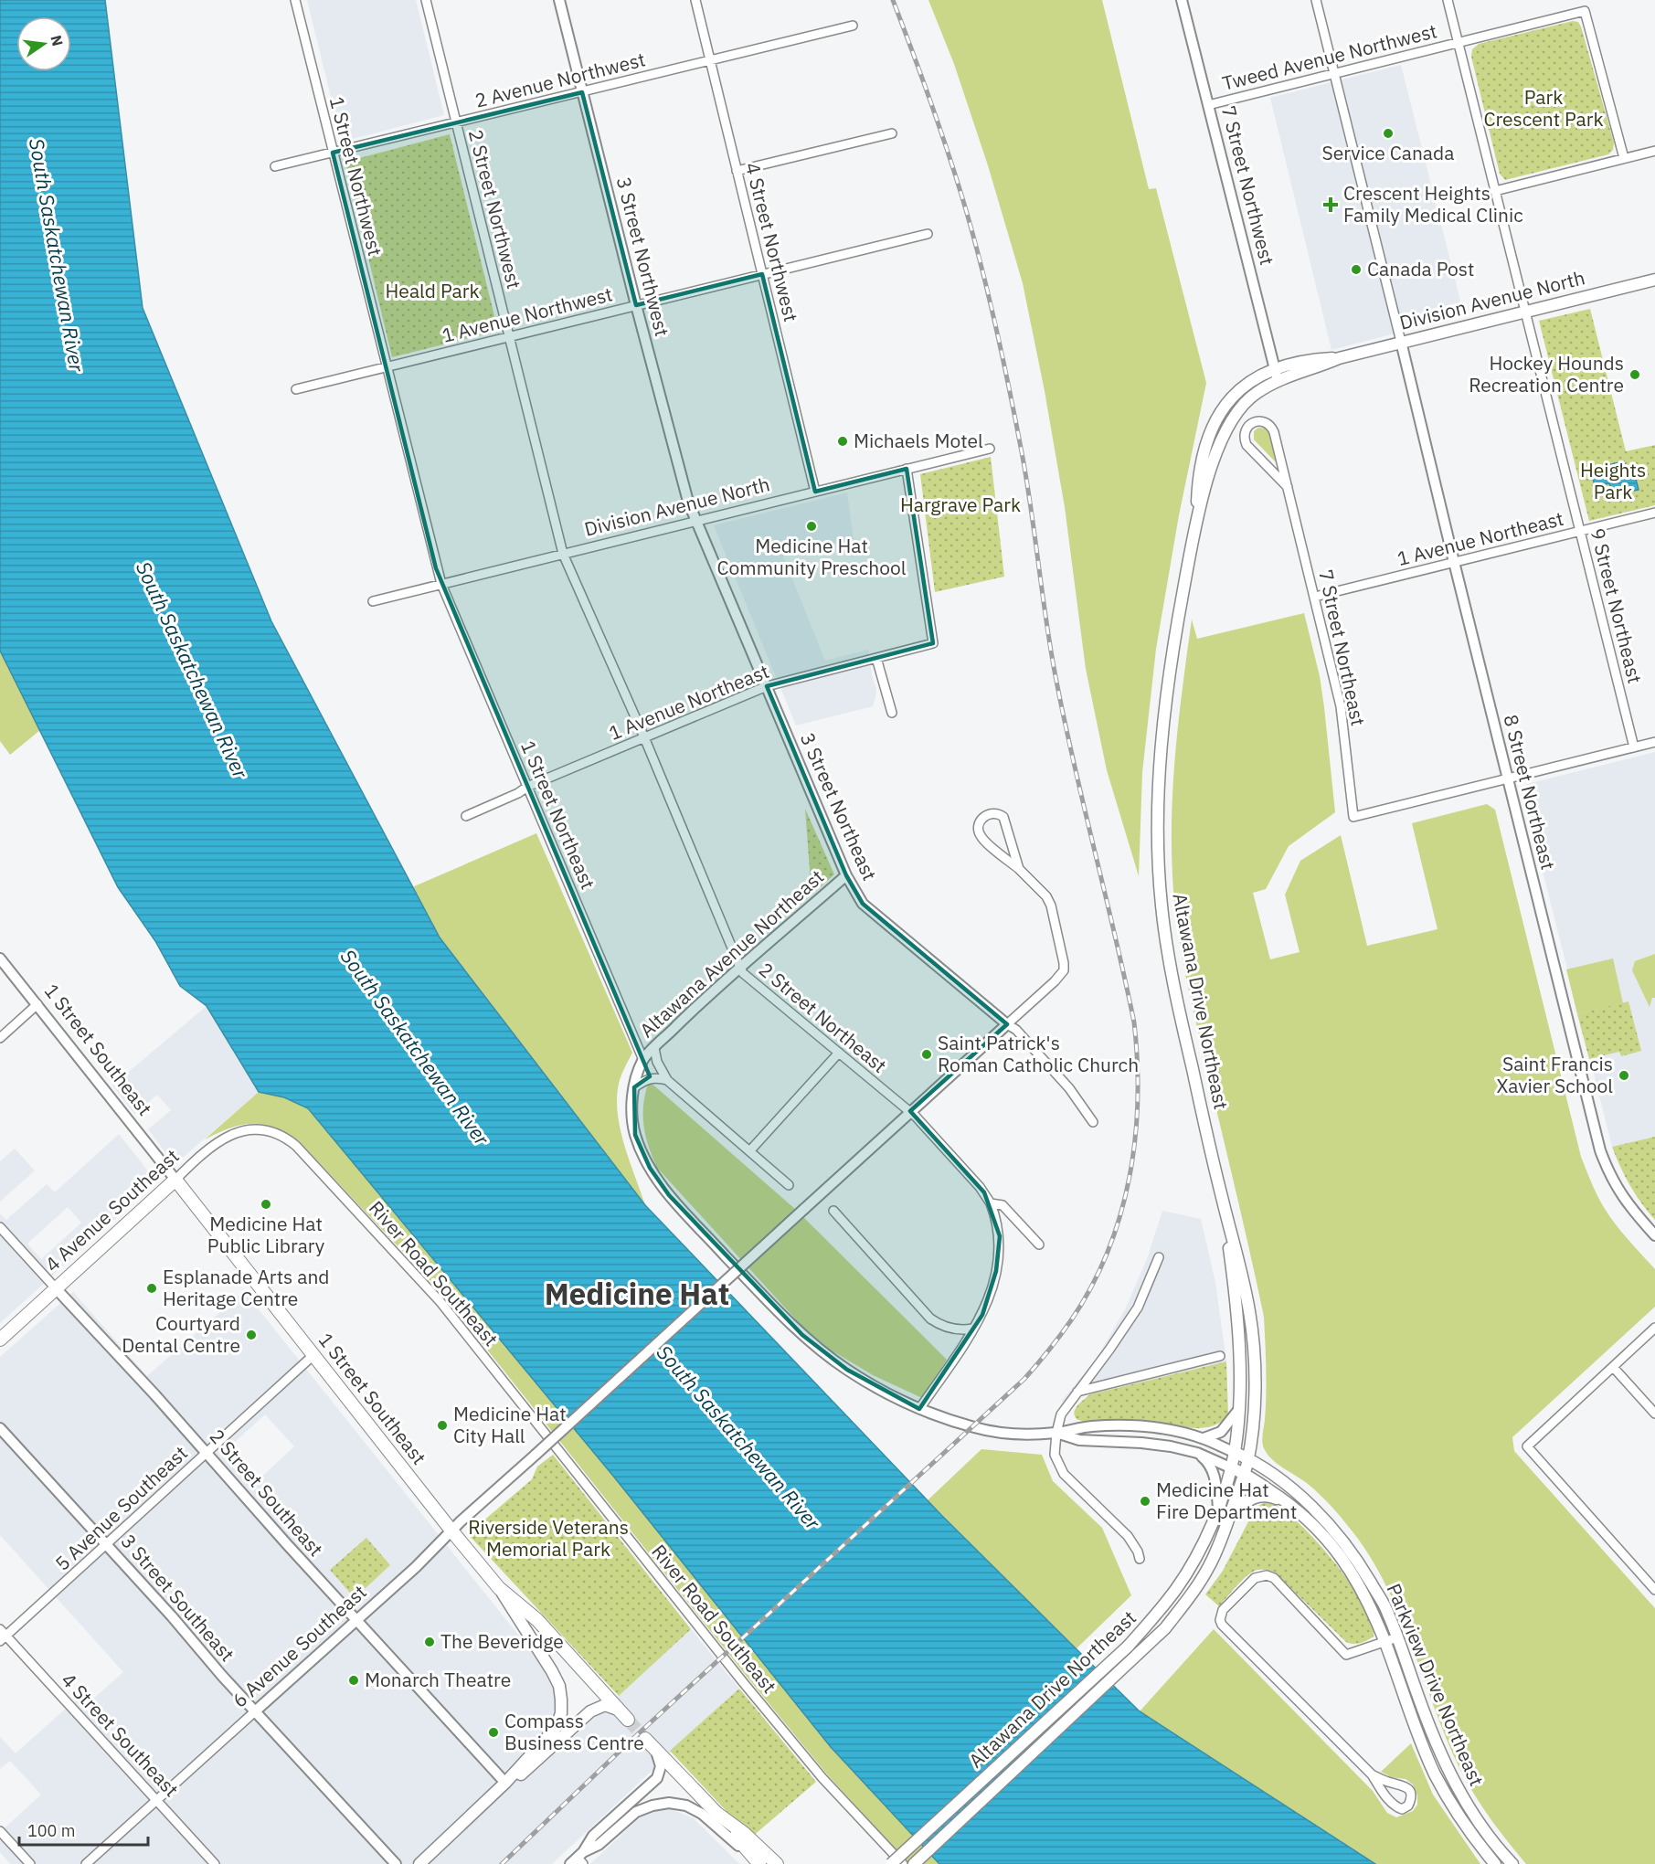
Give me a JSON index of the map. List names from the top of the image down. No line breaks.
{"streets":{"main road":["Division Avenue North","Altawana Drive Northeast","1 Street Southeast","4 Avenue Southeast","Parkview Drive Northeast"],"street":["Tweed Avenue Northwest","2 Avenue Northwest","1 Street Northwest","7 Street Northwest","2 Street Northwest","4 Street Northwest","3 Street Northwest","1 Avenue Northwest","1 Avenue Northeast","9 Street Northeast","7 Street Northeast","8 Street Northeast","3 Street Northeast","1 Street Northeast","Altawana Avenue Northeast","2 Street Northeast","River Road Southeast","2 Street Southeast","5 Avenue Southeast","3 Street Southeast","6 Avenue Southeast","4 Street Southeast"]},"crossings":[["Tweed Avenue Northwest","7 Street Northwest"],["Tweed Avenue Northwest","9 Street Northeast"],["2 Avenue Northwest","1 Street Northwest"],["2 Avenue Northwest","2 Street Northwest"],["2 Avenue Northwest","4 Street Northwest"],["2 Avenue Northwest","3 Street Northwest"],["1 Street Northwest","Division Avenue North"],["1 Street Northwest","1 Avenue Northwest"],["1 Street Northwest","1 Street Northeast"],["7 Street Northwest","Division Avenue North"],["2 Street Northwest","Division Avenue North"],["2 Street Northwest","1 Avenue Northwest"],["2 Street Northwest","2 Street Northeast"],["4 Street Northwest","Division Avenue North"],["4 Street Northwest","1 Avenue Northwest"],["3 Street Northwest","Division Avenue North"],["3 Street Northwest","1 Avenue Northwest"],["3 Street Northwest","3 Street Northeast"],["Division Avenue North","1 Avenue Northeast"],["Division Avenue North","9 Street Northeast"],["Division Avenue North","8 Street Northeast"],["Division Avenue North","3 Street Northeast"],["Division Avenue North","1 Street Northeast"],["Division Avenue North","Altawana Drive Northeast"],["Division Avenue North","2 Street Northeast"],["1 Avenue Northeast","9 Street Northeast"],["1 Avenue Northeast","7 Street Northeast"],["1 Avenue Northeast","8 Street Northeast"],["1 Avenue Northeast","3 Street Northeast"],["1 Avenue Northeast","1 Street Northeast"],["1 Avenue Northeast","2 Street Northeast"],["7 Street Northeast","8 Street Northeast"],["3 Street Northeast","Altawana Avenue Northeast"],["3 Street Northeast","6 Avenue Southeast"],["1 Street Northeast","Altawana Avenue Northeast"],["1 Street Northeast","Parkview Drive Northeast"],["Altawana Avenue Northeast","2 Street Northeast"],["Altawana Avenue Northeast","Parkview Drive Northeast"],["Altawana Drive Northeast","Parkview Drive Northeast"],["2 Street Northeast","6 Avenue Southeast"],["1 Street Southeast","4 Avenue Southeast"],["1 Street Southeast","5 Avenue Southeast"],["1 Street Southeast","6 Avenue Southeast"],["4 Avenue Southeast","River Road Southeast"],["4 Avenue Southeast","2 Street Southeast"],["2 Street Southeast","5 Avenue Southeast"],["2 Street Southeast","6 Avenue Southeast"],["5 Avenue Southeast","3 Street Southeast"],["5 Avenue Southeast","4 Street Southeast"],["3 Street Southeast","6 Avenue Southeast"],["6 Avenue Southeast","4 Street Southeast"]],"districts":["Medicine Hat"],"water":["South Saskatchewan River"],"parks":["Park Crescent Park","Heald Park","Heights Park","Hargrave Park","Riverside Veterans Memorial Park"],"places":{"other":["Service Canada","Canada Post","Hockey Hounds Recreation Centre","Michaels Motel","Medicine Hat Community Preschool","Saint Patrick's Roman Catholic Church","Saint Francis Xavier School","Medicine Hat Public Library","Esplanade Arts and Heritage Centre","Courtyard Dental Centre","Medicine Hat City Hall","Medicine Hat Fire Department","The Beveridge","Monarch Theatre","Compass Business Centre"],"health":["Crescent Heights Family Medical Clinic"]},"scale_bar":"100 m","north":"right"}
